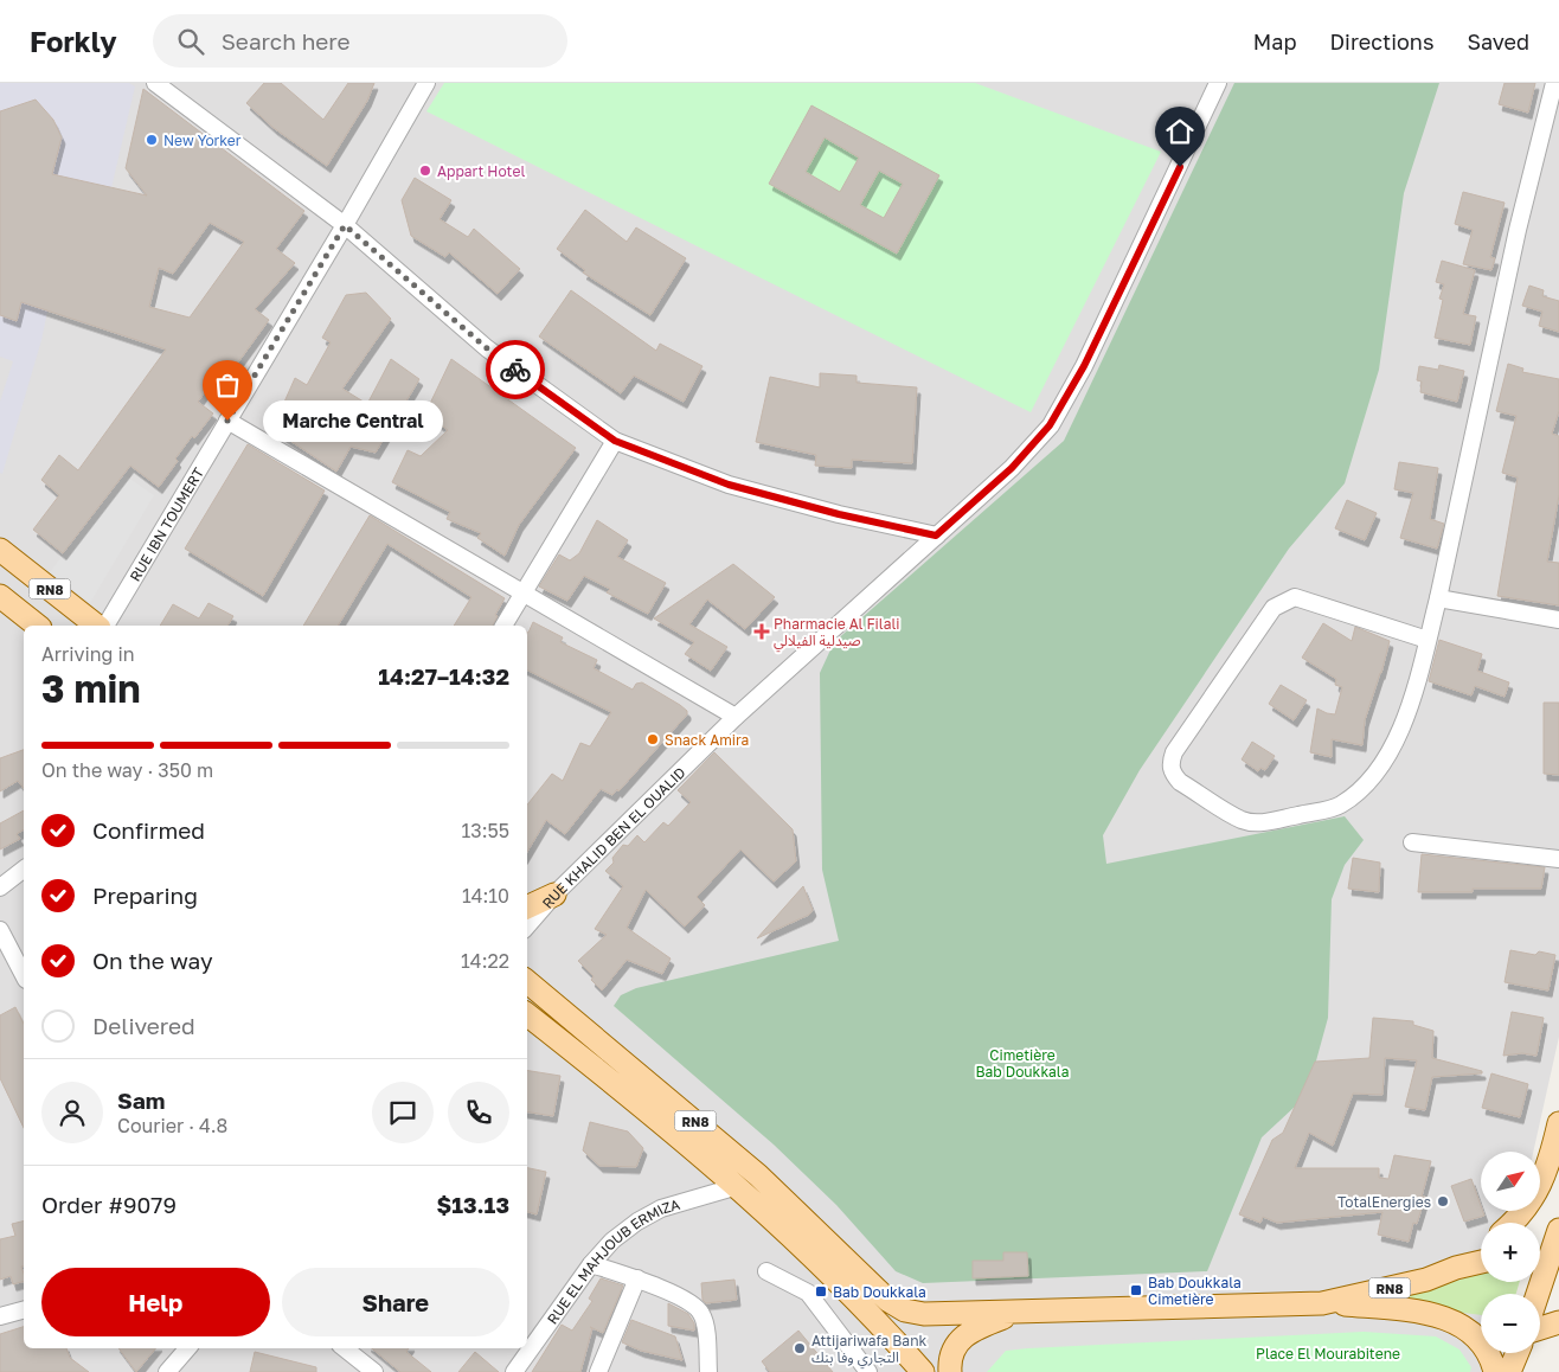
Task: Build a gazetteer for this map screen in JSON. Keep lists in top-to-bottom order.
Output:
{
  "streets": {
    "main road": ["RN8"],
    "street": ["RUE IBN TOUMERT", "RUE KHALID BEN EL OUALID", "RUE EL MAHJOUB ERMIZA"]
  },
  "crossings": [
    ["RN8", "RUE EL MAHJOUB ERMIZA"]
  ],
  "parks": ["Cimetière Bab Doukkala", "Place El Mourabitene"],
  "places": {
    "other": [
      "New Yorker",
      "Appart Hotel",
      "Marche Central",
      "Snack Amira",
      "TotalEnergies",
      "Attijariwafa Bank التجاري وفا بنك"
    ],
    "health": ["Pharmacie Al Filali صيدلية الفيلالي"],
    "transit": ["Bab Doukkala Cimetière", "Bab Doukkala"]
  },
  "north": "top right",
  "page": {
    "header": "Forkly",
    "search": "Search here",
    "nav": ["Map", "Directions", "Saved"],
    "bubble": "Marche Central",
    "heading": ["3 min", "Arriving in", "14:27–14:32"],
    "panel": [
      "Sam",
      "Courier · 4.8",
      "Order #9079",
      "$13.13"
    ],
    "bar": "On the way · 350 m",
    "list": [
      ["Confirmed", "13:55"],
      ["Preparing", "14:10"],
      ["On the way", "14:22"],
      "Delivered"
    ],
    "map_buttons": ["+", "−"],
    "buttons": ["Help", "Share"]
  }
}
